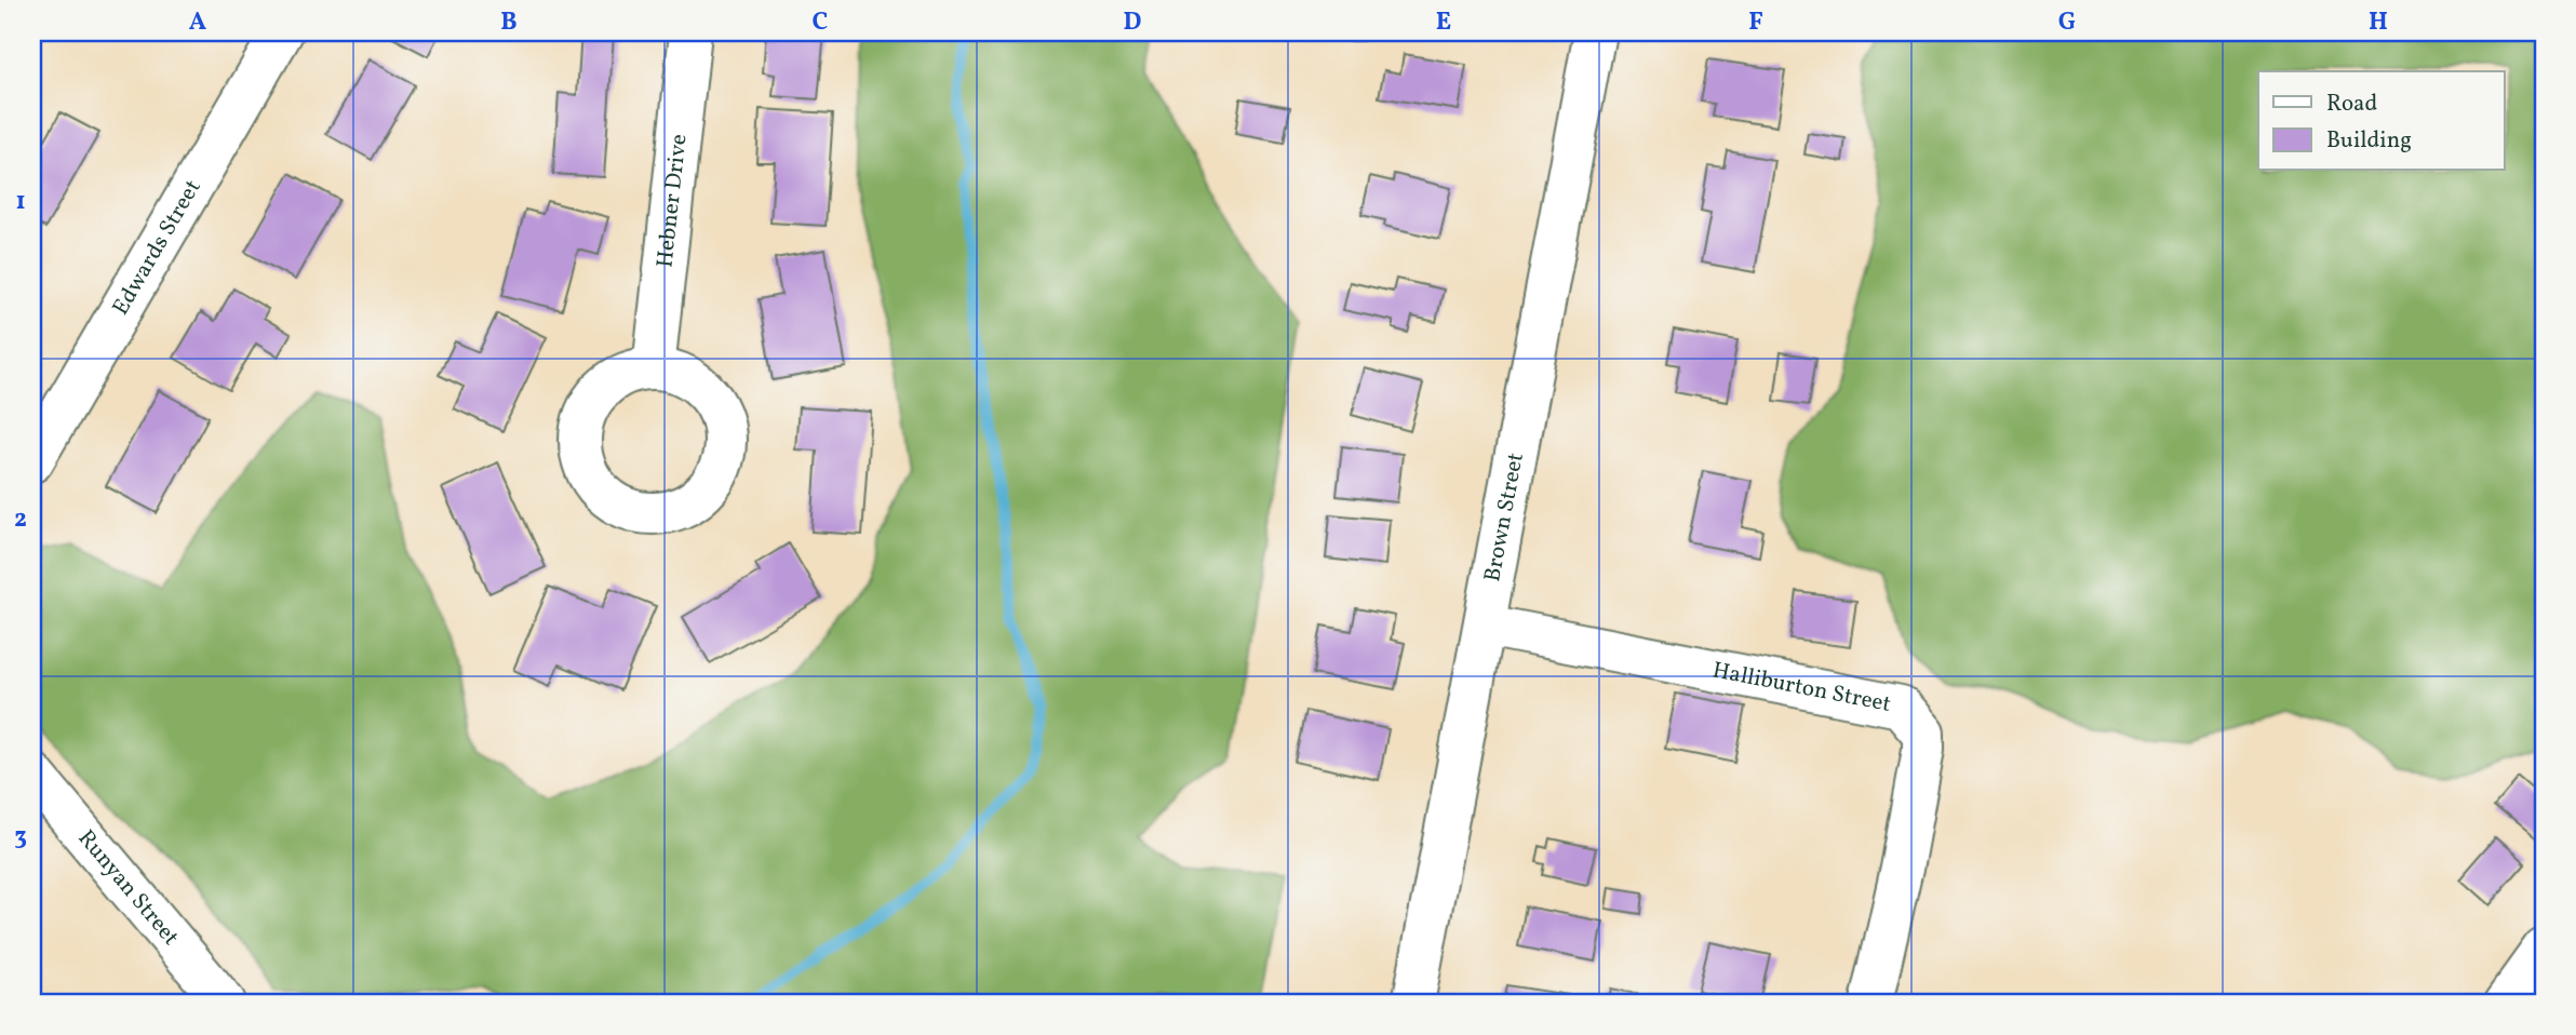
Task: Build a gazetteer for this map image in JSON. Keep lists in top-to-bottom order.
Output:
{
  "streets": {
    "street": [
      "Hebner Drive",
      "Edwards Street",
      "Brown Street",
      "Halliburton Street",
      "Runyan Street"
    ]
  },
  "crossings": [
    ["Brown Street", "Halliburton Street"]
  ],
  "legend": ["Road", "Building"],
  "grid": {
    "columns": [
      "A",
      "B",
      "C",
      "D",
      "E",
      "F",
      "G",
      "H"
    ],
    "rows": ["1", "2", "3"]
  }
}
